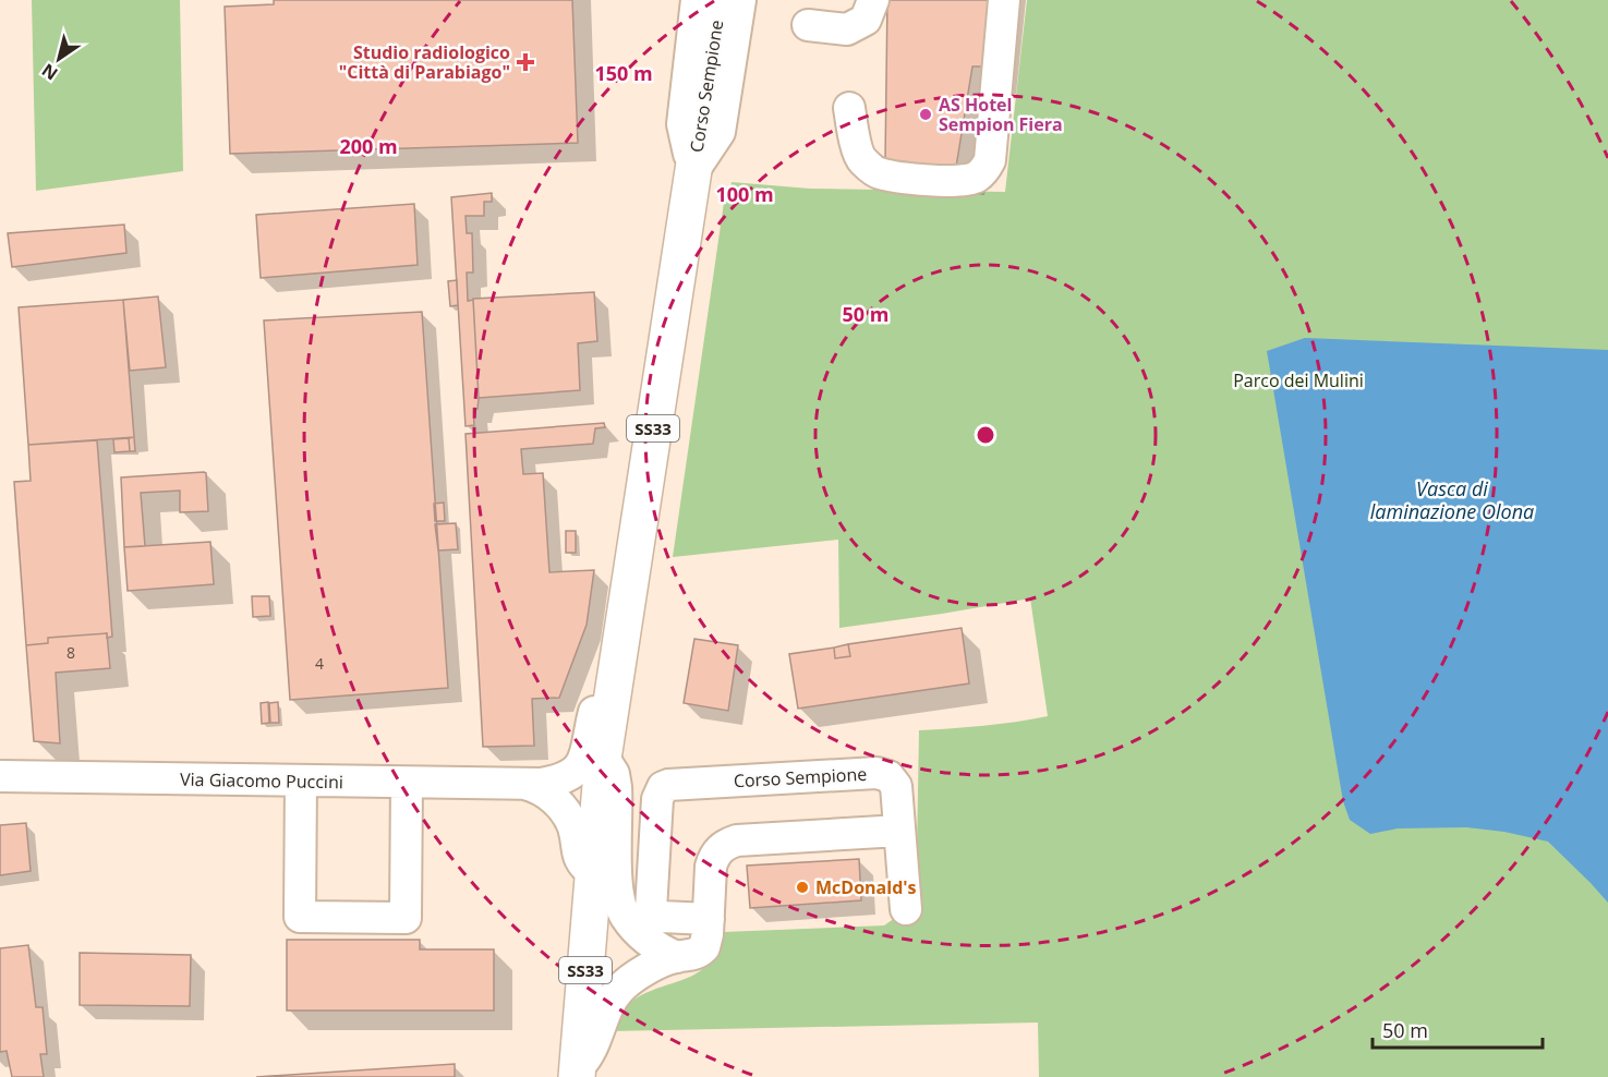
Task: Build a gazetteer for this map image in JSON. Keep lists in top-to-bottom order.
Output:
{
  "streets": {
    "main road": ["Corso Sempione", "SS33"],
    "street": ["Via Giacomo Puccini"]
  },
  "crossings": [
    ["Corso Sempione", "Via Giacomo Puccini"]
  ],
  "water": ["Vasca di laminazione Olona"],
  "parks": ["Parco dei Mulini"],
  "places": {
    "health": ["Studio radiologico \"Città di Parabiago\""],
    "other": ["AS Hotel Sempion Fiera", "McDonald's"]
  },
  "house_numbers": ["8", "4"],
  "scale_bar": "50 m",
  "north": "bottom left",
  "rings": [
    "150 m",
    "200 m",
    "100 m",
    "50 m"
  ]
}
